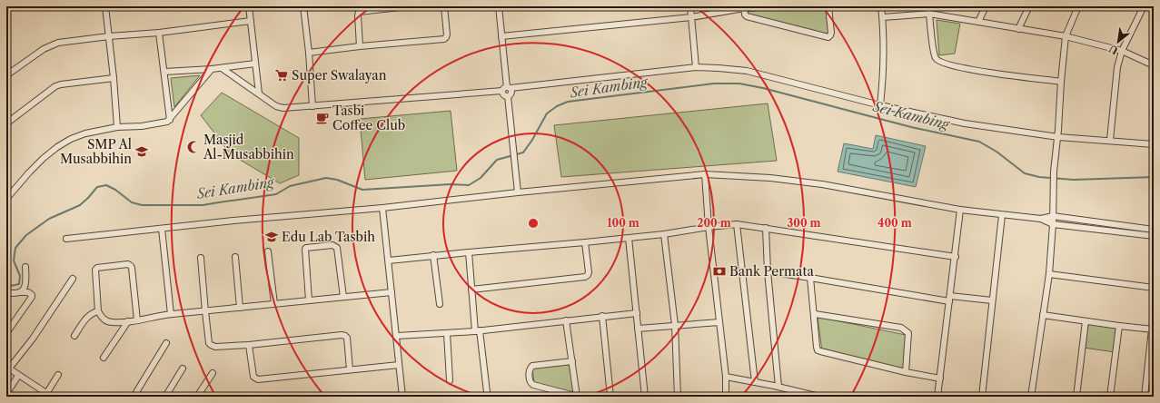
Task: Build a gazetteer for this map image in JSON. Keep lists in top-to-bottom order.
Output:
{
  "water": ["Sei Kambing"],
  "places": {
    "supermarket": ["Super Swalayan"],
    "cafe": ["Tasbi Coffee Club"],
    "mosque": ["Masjid Al-Musabbihin"],
    "school or university": ["SMP Al Musabbihin", "Edu Lab Tasbih"],
    "bank": ["Bank Permata"]
  },
  "north": "bottom left",
  "rings": [
    "100 m",
    "200 m",
    "300 m",
    "400 m"
  ]
}
